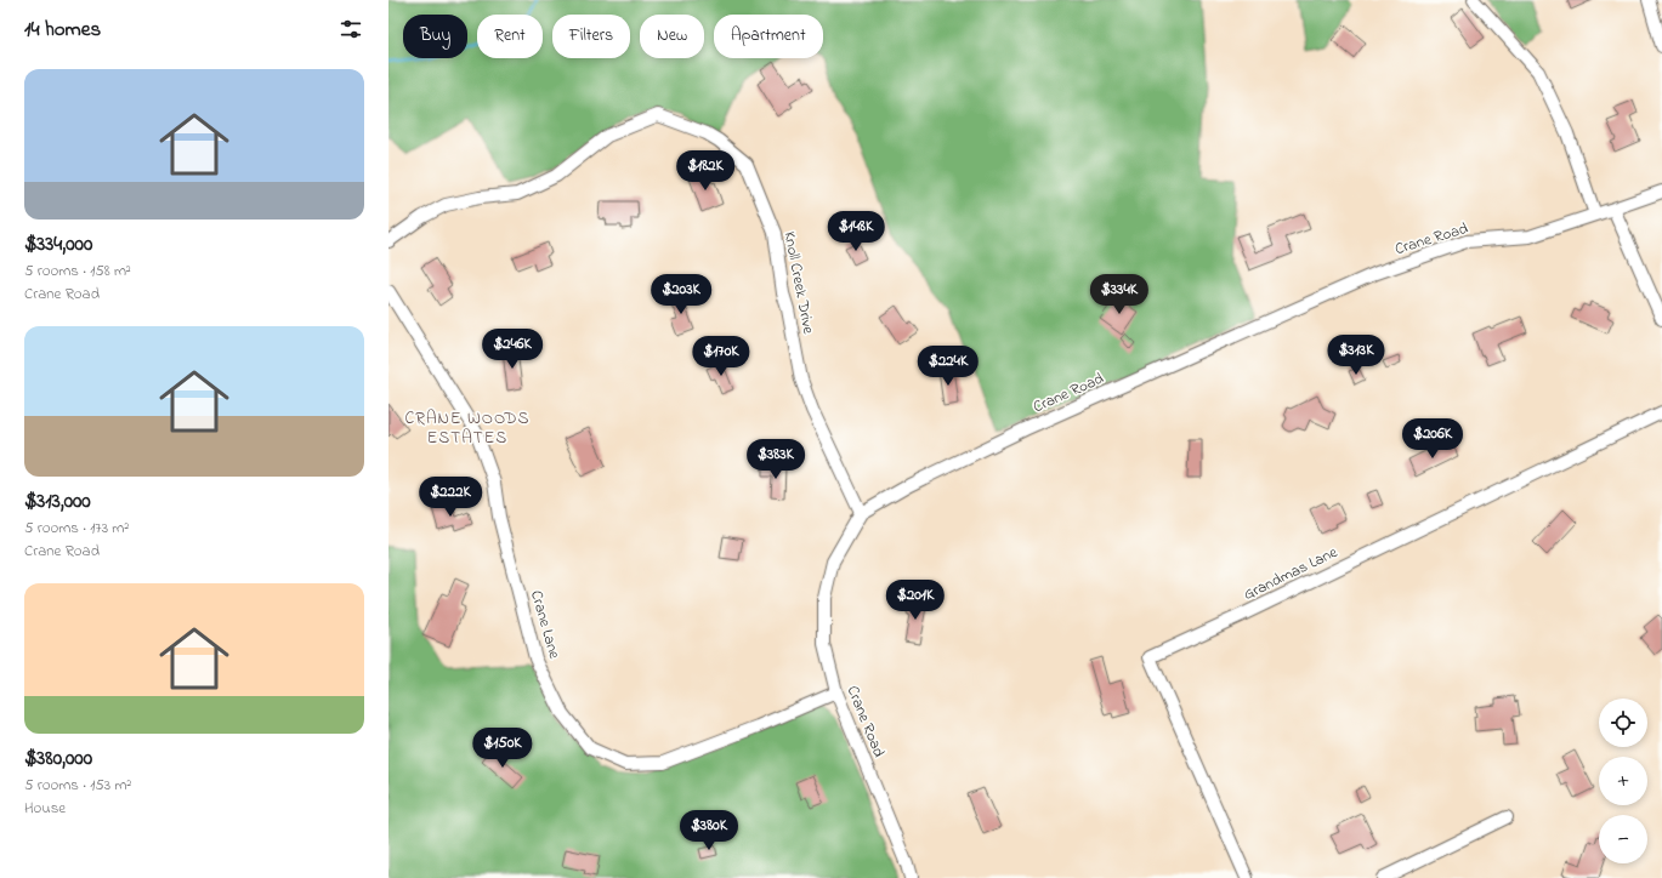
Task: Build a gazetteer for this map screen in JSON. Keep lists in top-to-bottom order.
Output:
{
  "streets": {
    "street": [
      "Crane Road",
      "Knoll Creek Drive",
      "Grandmas Lane",
      "Crane Lane"
    ]
  },
  "crossings": [
    ["Crane Road", "Knoll Creek Drive"],
    ["Crane Road", "Crane Lane"]
  ],
  "districts": ["CRANE WOODS ESTATES"],
  "page": {
    "heading": "14 homes",
    "chip": [
      "Buy",
      "Rent",
      "Filters",
      "New",
      "Apartment"
    ],
    "list": [
      {
        "name": "$334,000",
        "note": "5 rooms · 158 m² · Crane Road"
      },
      {
        "name": "$313,000",
        "note": "5 rooms · 173 m² · Crane Road"
      },
      {
        "name": "$380,000",
        "note": "5 rooms · 153 m² · House"
      }
    ],
    "price": [
      "$182K",
      "$148K",
      "$203K",
      "$334K",
      "$246K",
      "$313K",
      "$170K",
      "$224K",
      "$206K",
      "$383K",
      "$222K",
      "$201K",
      "$150K",
      "$380K"
    ],
    "map_buttons": ["+", "−"]
  }
}
